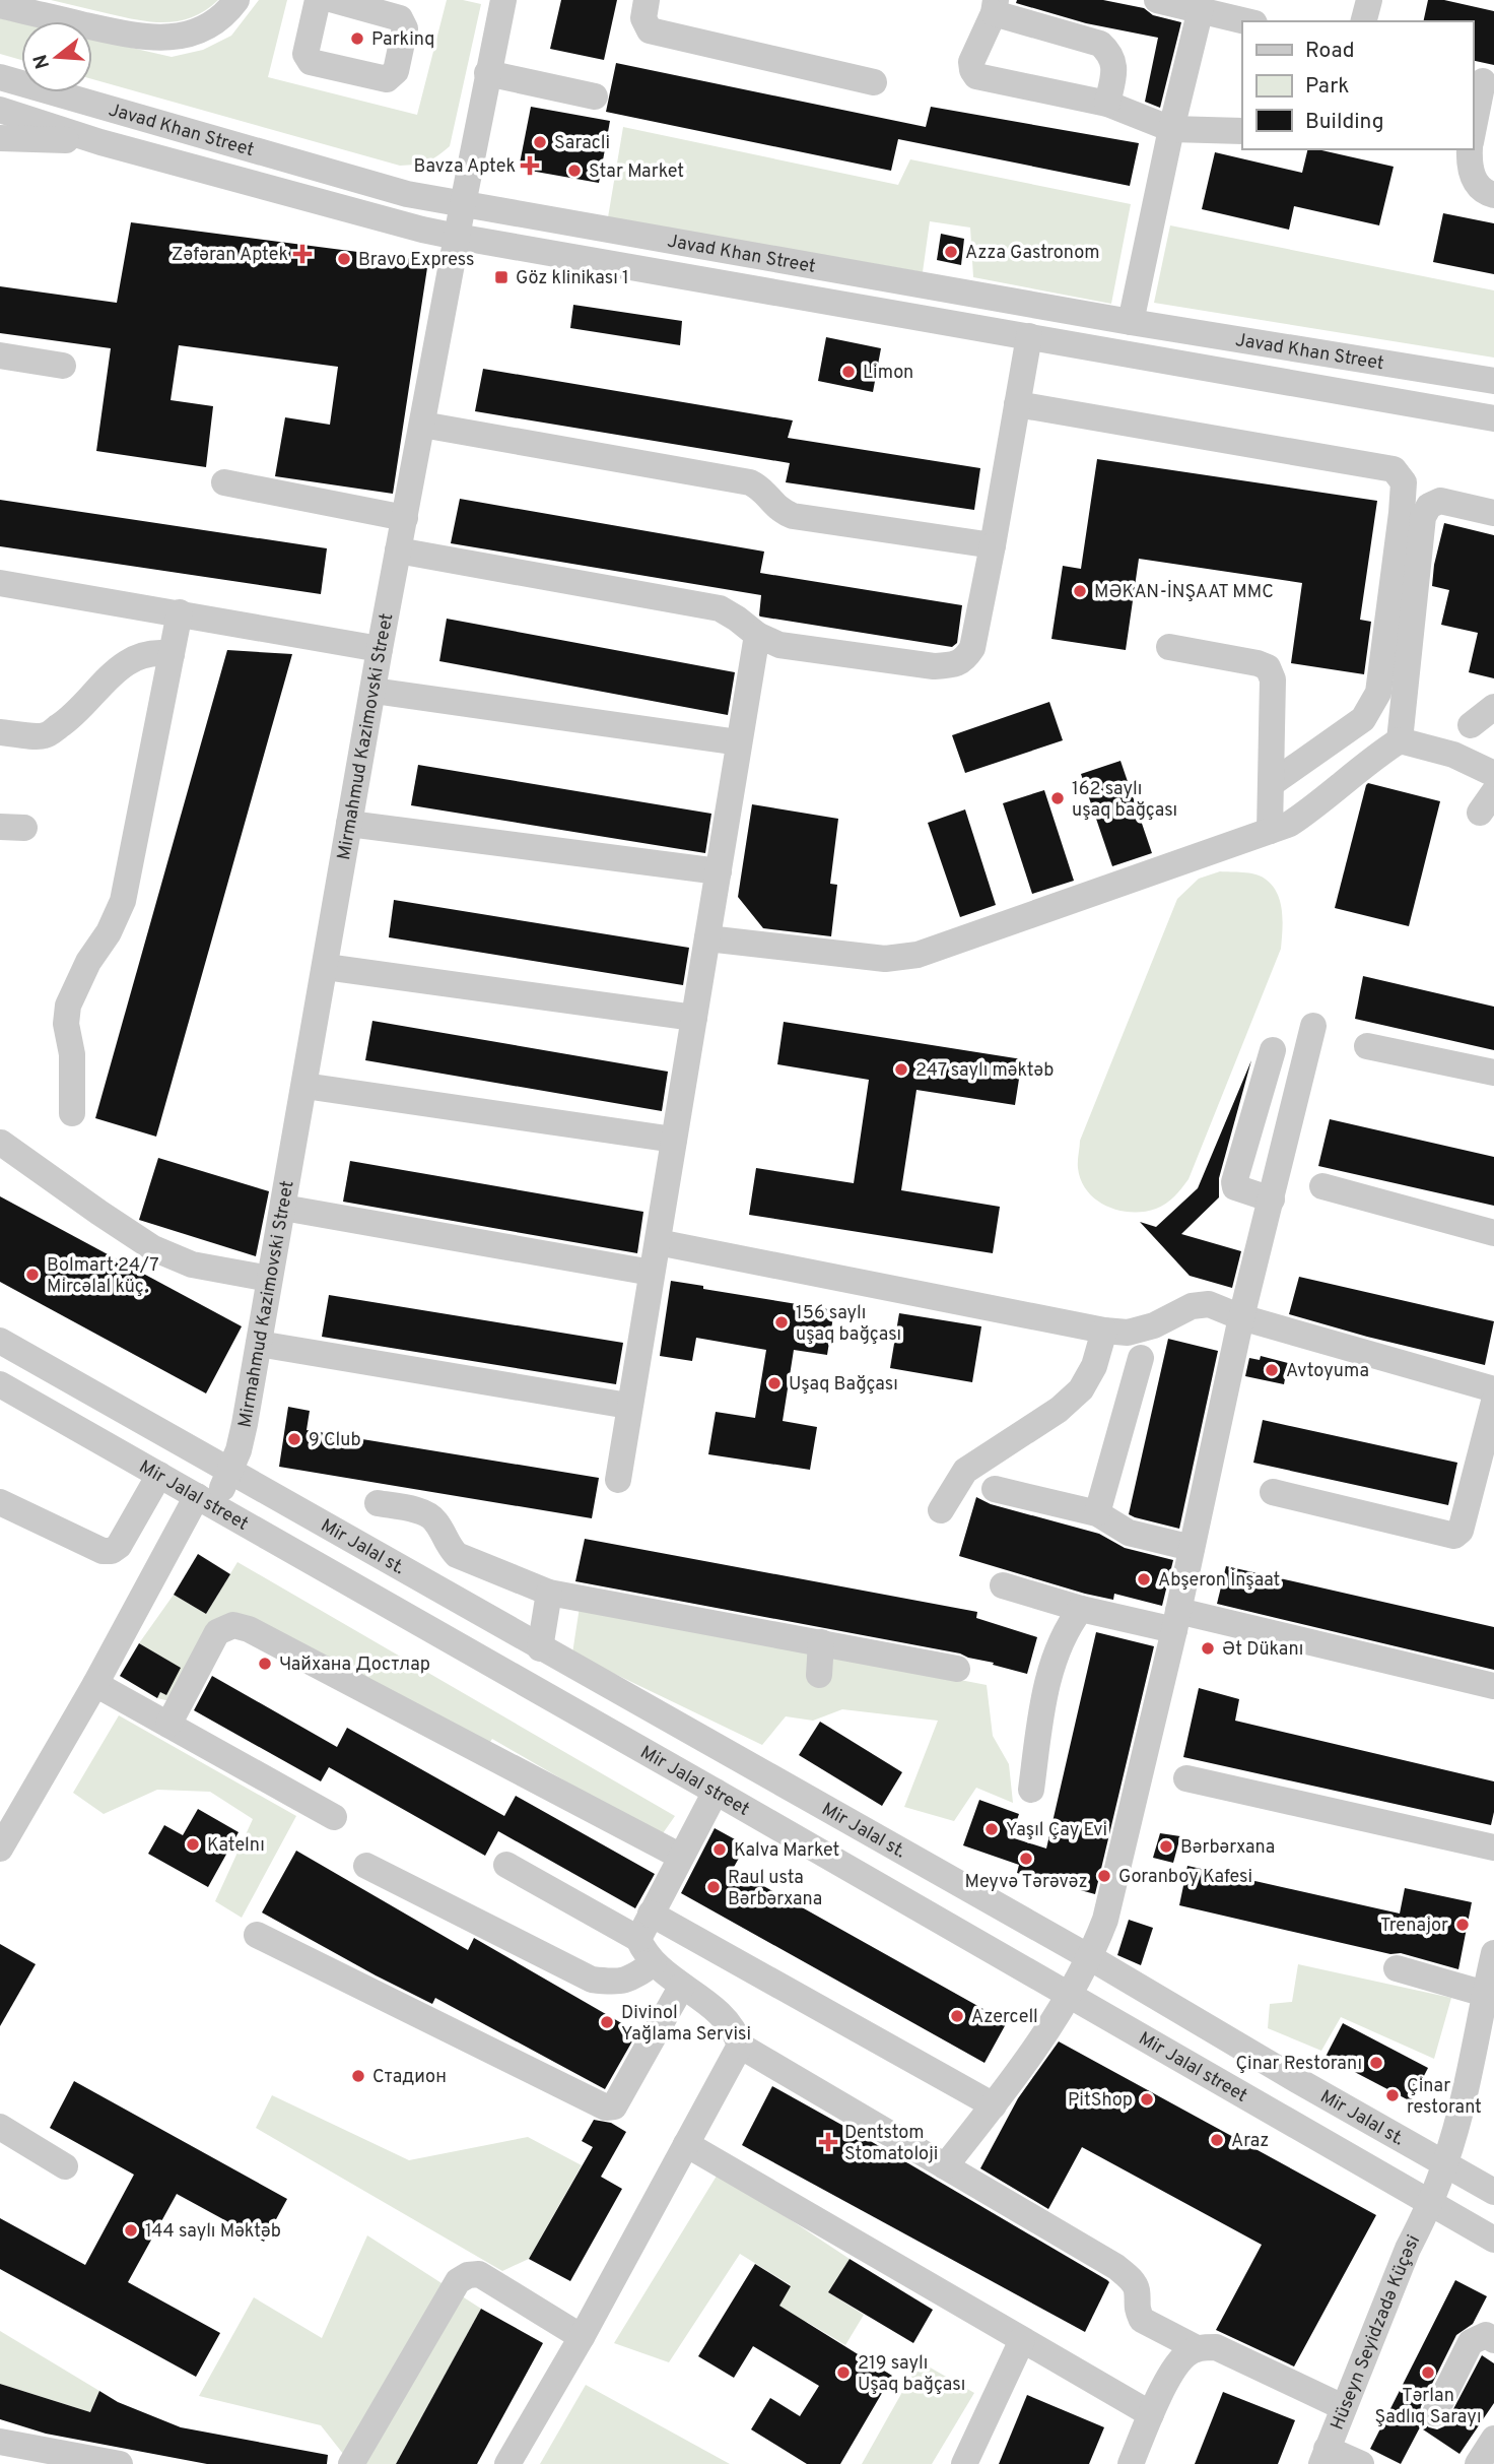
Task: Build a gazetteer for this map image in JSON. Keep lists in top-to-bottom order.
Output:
{
  "streets": {
    "street": [
      "Javad Khan Street",
      "Mirmahmud Kazimovski Street",
      "Mir Jalal street",
      "Mir Jalal st.",
      "Hüseyn Seyidzadə Küçəsi"
    ]
  },
  "crossings": [
    ["Javad Khan Street", "Mirmahmud Kazimovski Street"],
    ["Mirmahmud Kazimovski Street", "Mir Jalal street"],
    ["Mirmahmud Kazimovski Street", "Mir Jalal st."],
    ["Mir Jalal street", "Mir Jalal st."],
    ["Mir Jalal street", "Hüseyn Seyidzadə Küçəsi"],
    ["Mir Jalal st.", "Hüseyn Seyidzadə Küçəsi"]
  ],
  "places": {
    "other": [
      "Parkinq",
      "Saracli",
      "Star Market",
      "Azza Gastronom",
      "Bravo Express",
      "Limon",
      "MƏKAN-İNŞAAT MMC",
      "162 saylı uşaq bağçası",
      "247 saylı məktəb",
      "Bolmart 24/7 Mircәlal küç.",
      "156 saylı uşaq bağçası",
      "Avtoyuma",
      "Uşaq Bağçası",
      "9 Club",
      "Abşeron İnşaat",
      "Ət Dükanı",
      "Чайхана Достлар",
      "Yaşıl Çay Evi",
      "Katelnı",
      "Bərbərxana",
      "Kalva Market",
      "Meyvə Tərəvəz",
      "Goranboy Kafesi",
      "Raul usta Bərbərxana",
      "Trenajor",
      "Azercell",
      "Divinol Yağlama Servisi",
      "Çinar Restoranı",
      "Стадион",
      "Çinar restorant",
      "PitShop",
      "Araz",
      "144 saylı Məktəb",
      "219 saylı Uşaq bağçası",
      "Tərlan Şadlıq Sarayı"
    ],
    "health": ["Bavza Aptek", "Zəfəran Aptek", "Dentstom Stomatoloji"],
    "transit": ["Göz klinikası 1"]
  },
  "legend": ["Road", "Park", "Building"],
  "north": "left"
}
